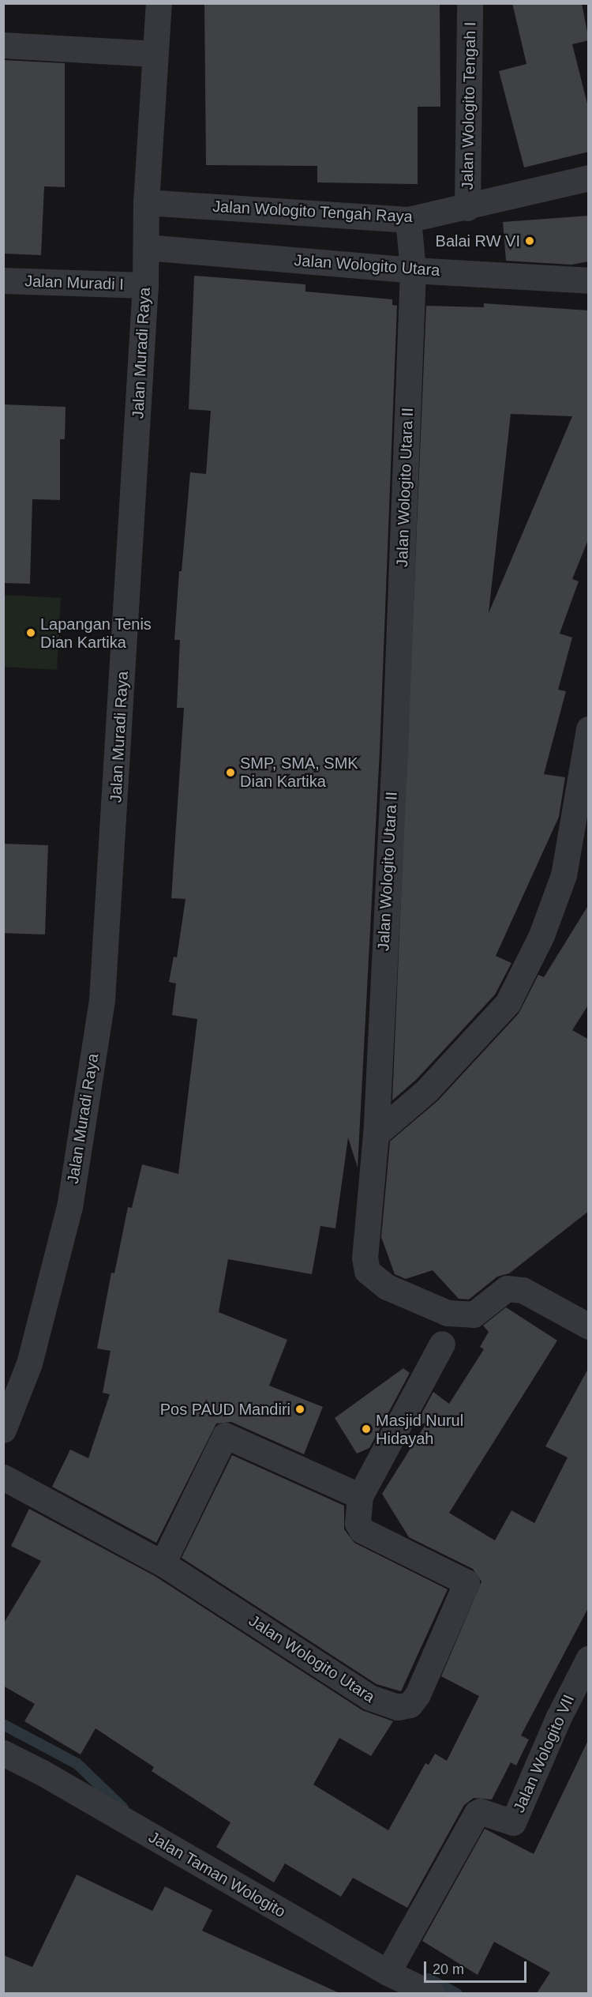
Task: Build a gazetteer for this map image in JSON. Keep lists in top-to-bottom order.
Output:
{
  "streets": {
    "street": [
      "Jalan Wologito Tengah I",
      "Jalan Wologito Tengah Raya",
      "Jalan Wologito Utara",
      "Jalan Muradi I",
      "Jalan Muradi Raya",
      "Jalan Wologito Utara II",
      "Jalan Wologito VII",
      "Jalan Taman Wologito"
    ]
  },
  "crossings": [
    ["Jalan Wologito Tengah I", "Jalan Wologito Tengah Raya"],
    ["Jalan Wologito Tengah Raya", "Jalan Muradi Raya"],
    ["Jalan Wologito Tengah Raya", "Jalan Wologito Utara II"],
    ["Jalan Wologito Utara", "Jalan Muradi Raya"],
    ["Jalan Wologito Utara", "Jalan Wologito Utara II"],
    ["Jalan Muradi I", "Jalan Muradi Raya"],
    ["Jalan Wologito VII", "Jalan Taman Wologito"]
  ],
  "places": [
    "Balai RW VI",
    "Lapangan Tenis Dian Kartika",
    "SMP, SMA, SMK Dian Kartika",
    "Pos PAUD Mandiri",
    "Masjid Nurul Hidayah"
  ],
  "scale_bar": "20 m"
}
